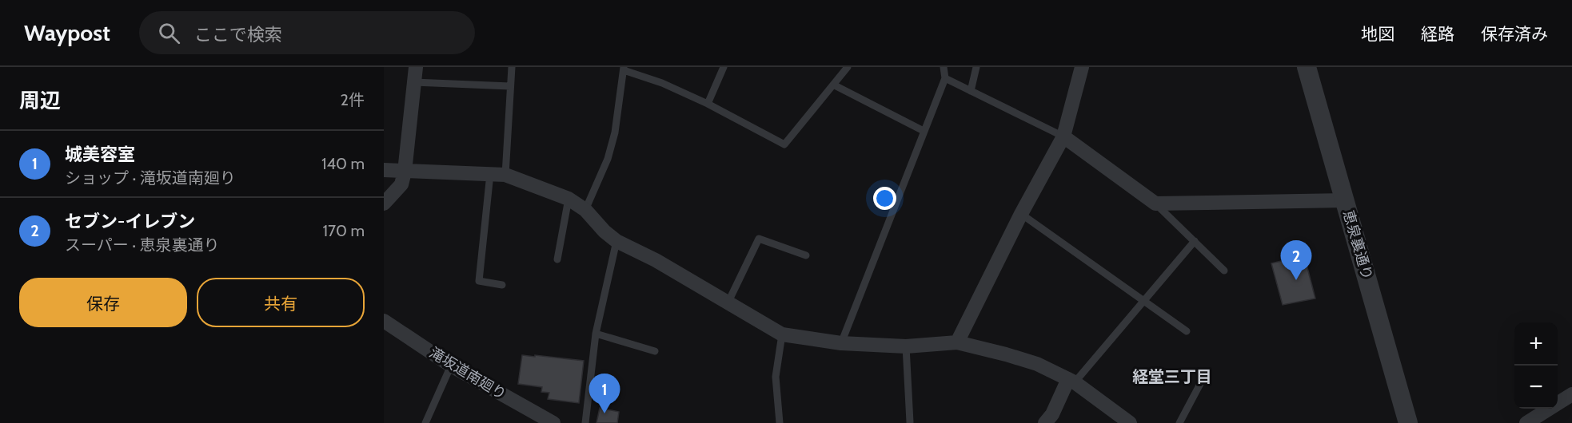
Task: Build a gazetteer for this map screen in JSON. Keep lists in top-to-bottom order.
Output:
{
  "streets": {
    "street": ["恵泉裏通り", "滝坂道南廻り"]
  },
  "districts": ["経堂三丁目"],
  "page": {
    "header": "Waypost",
    "search": "ここで検索",
    "nav": ["地図", "経路", "保存済み"],
    "heading": ["周辺", "2件"],
    "list": [
      {
        "mark": "1",
        "name": "城美容室",
        "note": "ショップ · 滝坂道南廻り",
        "value": "140 m"
      },
      {
        "mark": "2",
        "name": "セブン-イレブン",
        "note": "スーパー · 恵泉裏通り",
        "value": "170 m"
      }
    ],
    "pins": ["2", "1"],
    "buttons": ["保存", "共有"],
    "map_buttons": ["+", "−"]
  }
}
